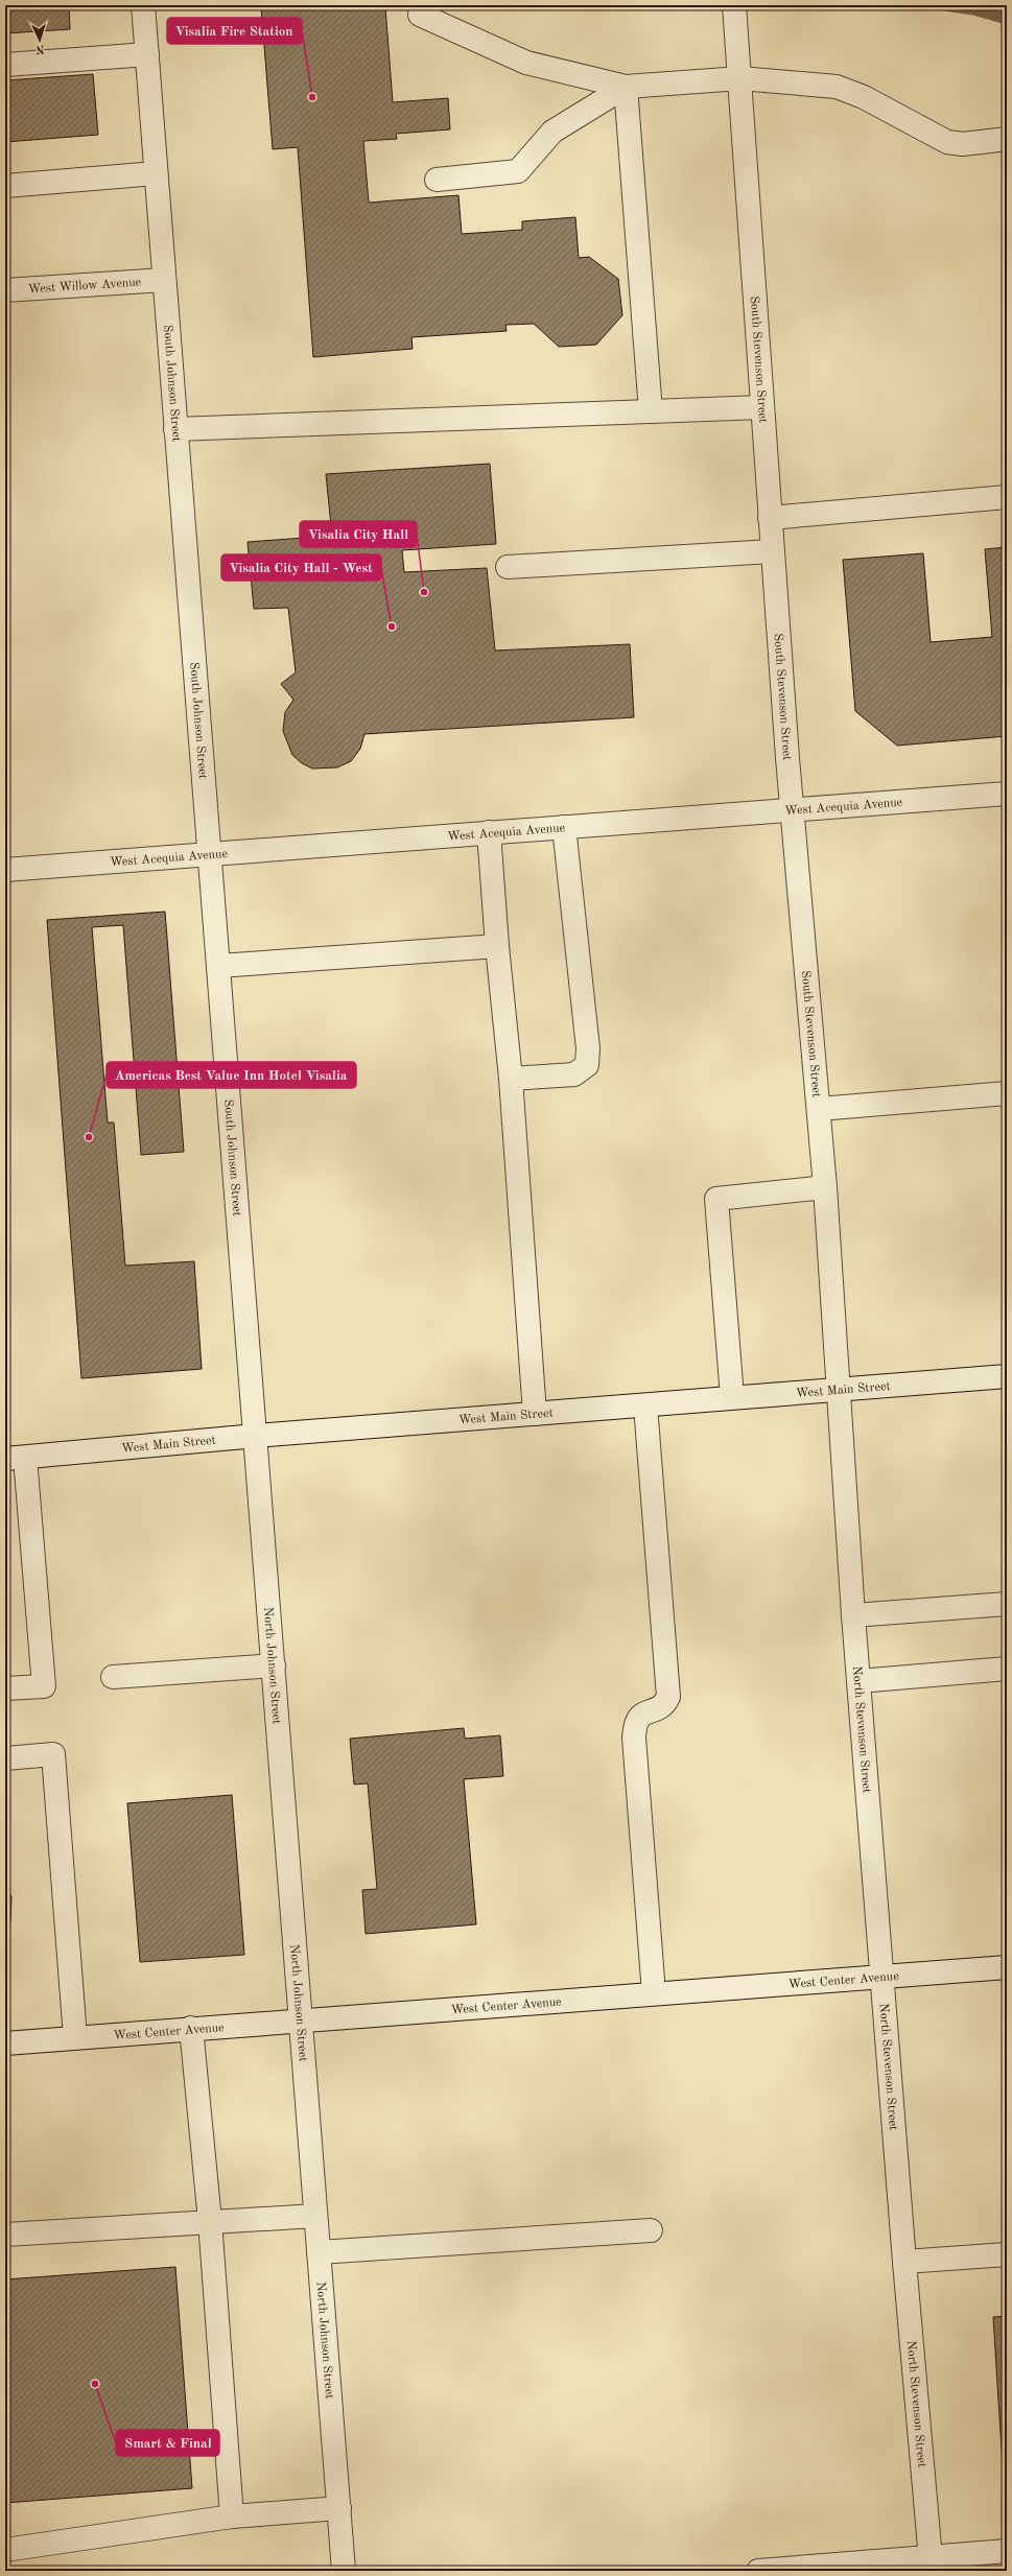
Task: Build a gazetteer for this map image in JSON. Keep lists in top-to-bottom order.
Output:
{
  "streets": {
    "street": [
      "West Willow Avenue",
      "South Stevenson Street",
      "South Johnson Street",
      "West Acequia Avenue",
      "West Main Street",
      "North Johnson Street",
      "North Stevenson Street",
      "West Center Avenue"
    ]
  },
  "crossings": [
    ["West Willow Avenue", "South Johnson Street"],
    ["South Stevenson Street", "West Acequia Avenue"],
    ["South Stevenson Street", "West Main Street"],
    ["South Stevenson Street", "North Stevenson Street"],
    ["South Johnson Street", "West Acequia Avenue"],
    ["South Johnson Street", "West Main Street"],
    ["South Johnson Street", "North Johnson Street"],
    ["West Main Street", "North Johnson Street"],
    ["West Main Street", "North Stevenson Street"],
    ["North Johnson Street", "West Center Avenue"],
    ["North Stevenson Street", "West Center Avenue"]
  ],
  "places": [
    "Visalia Fire Station",
    "Visalia City Hall",
    "Visalia City Hall - West",
    "Americas Best Value Inn Hotel Visalia",
    "Smart & Final"
  ],
  "north": "bottom"
}
